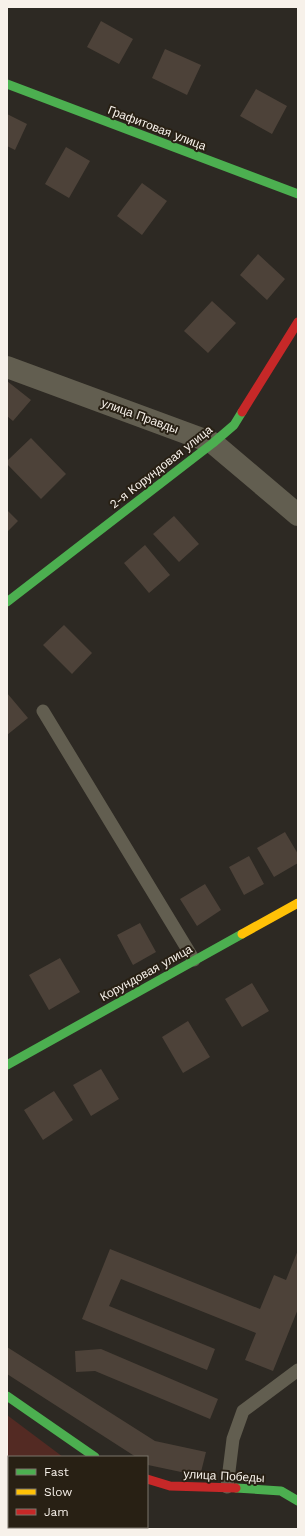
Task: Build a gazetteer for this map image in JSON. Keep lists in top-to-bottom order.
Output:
{
  "streets": {
    "street": [
      "Графитовая улица",
      "улица Правды",
      "2-я Корундовая улица",
      "Корундовая улица",
      "улица Победы"
    ]
  },
  "crossings": [
    ["улица Правды", "2-я Корундовая улица"]
  ],
  "legend": ["Fast", "Slow", "Jam"]
}
